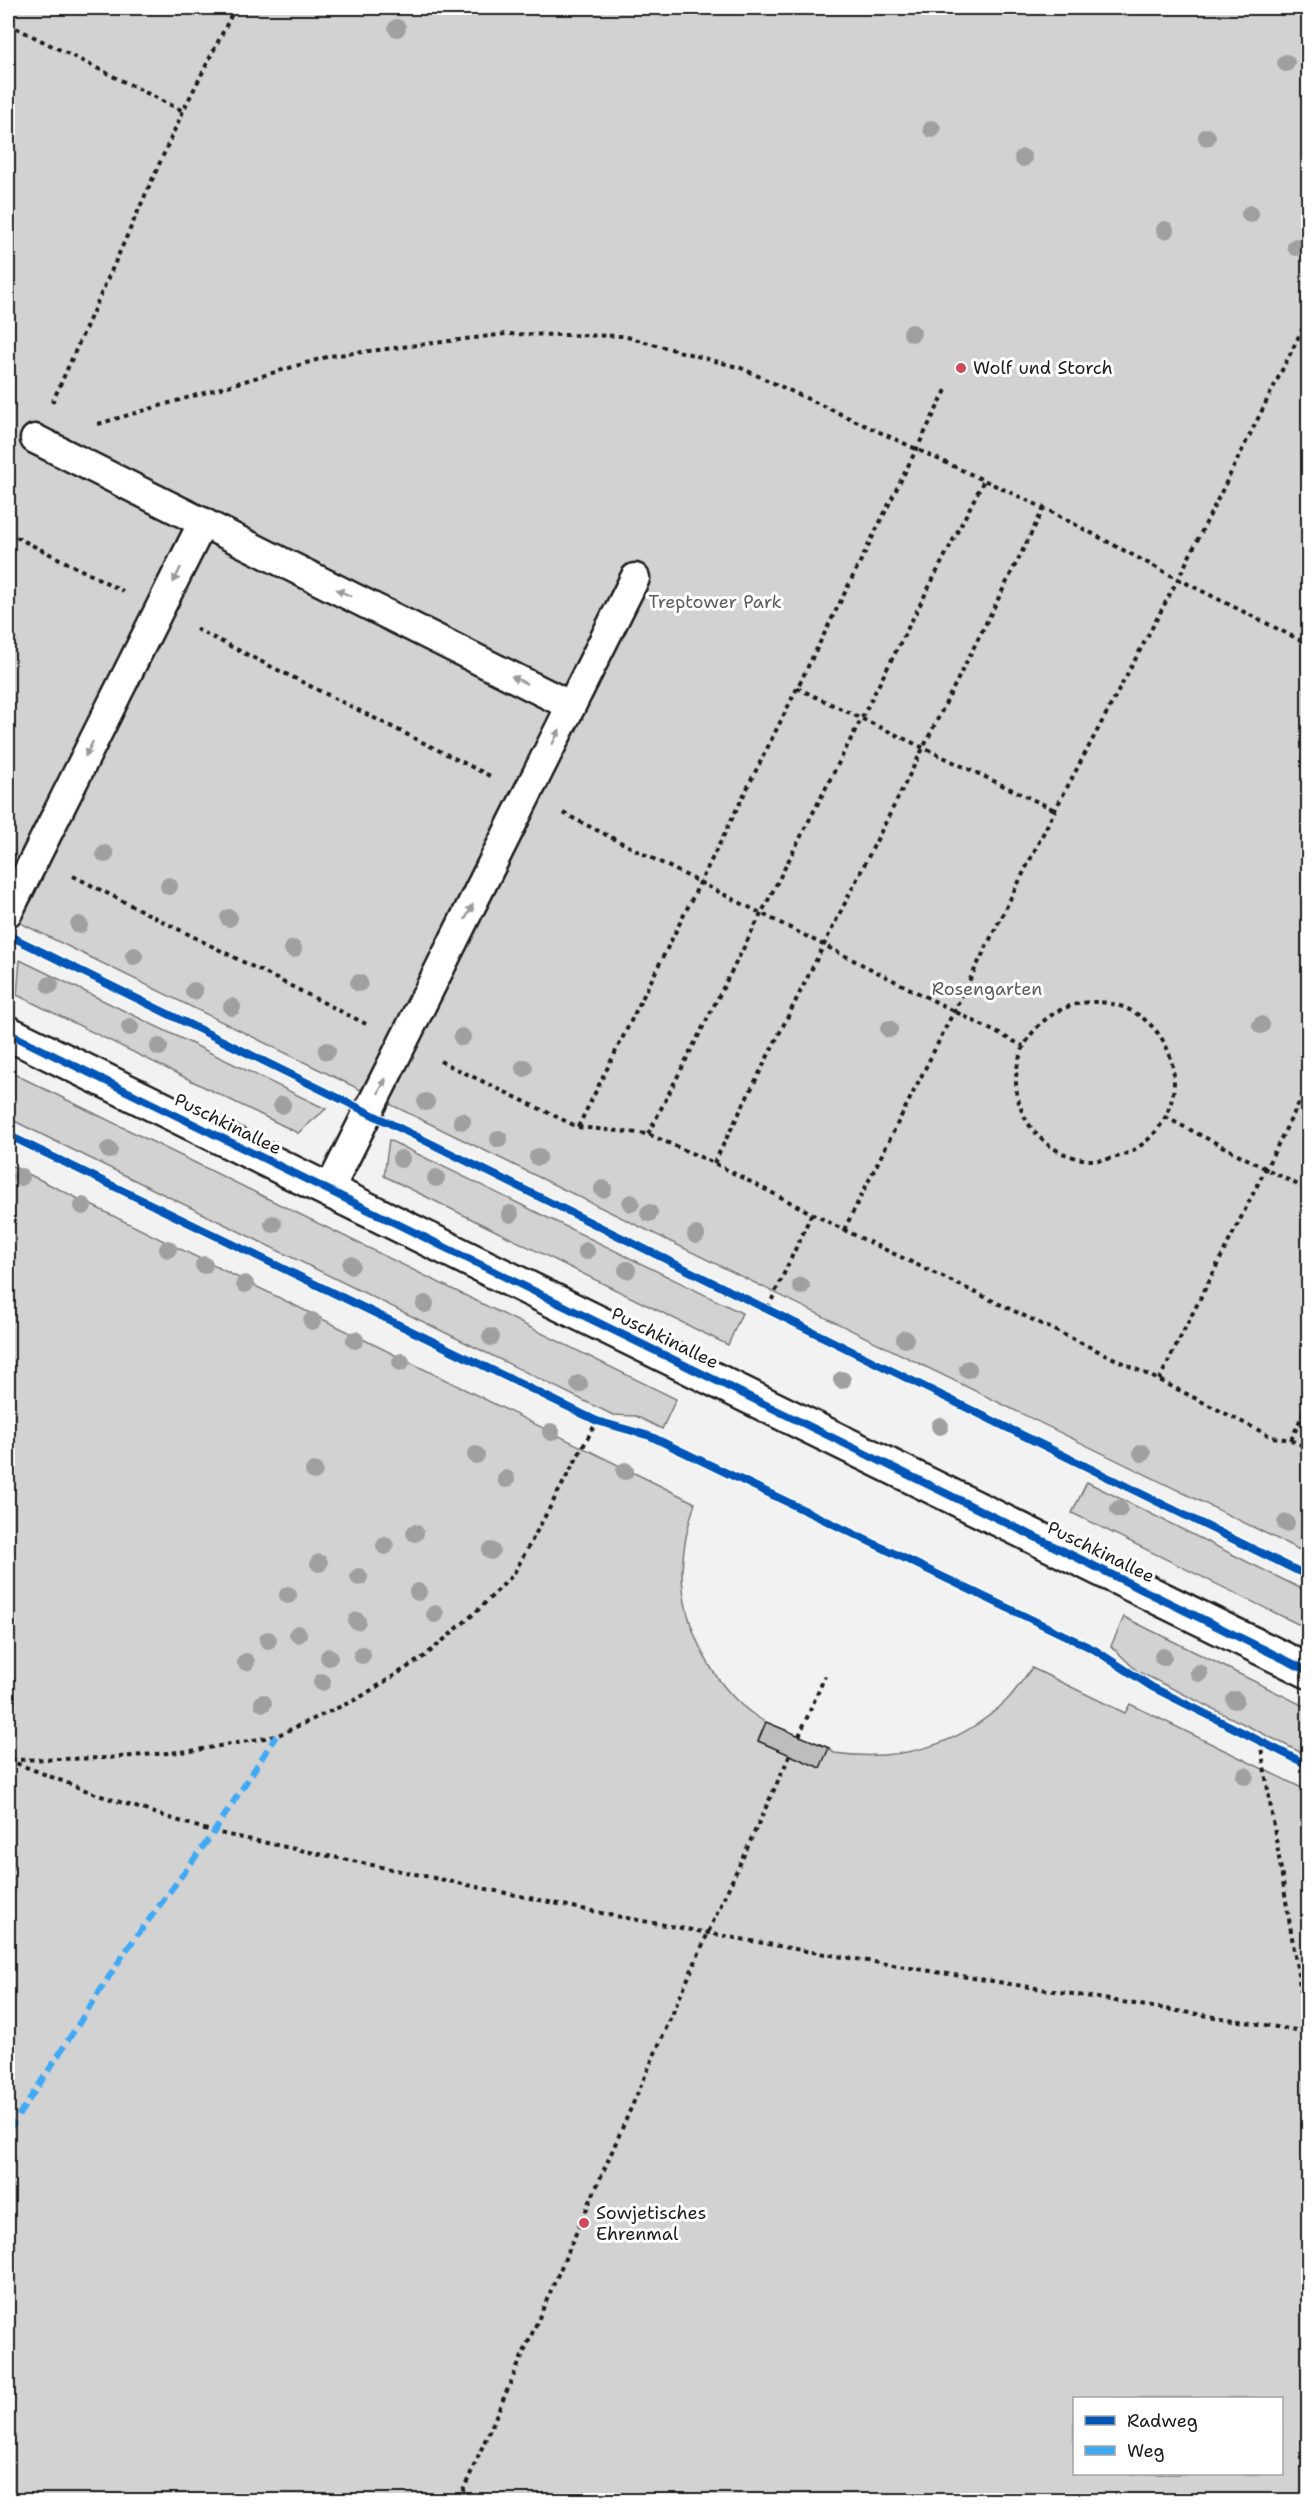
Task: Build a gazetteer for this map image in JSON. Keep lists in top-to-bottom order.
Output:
{
  "streets": {
    "main road": ["Puschkinallee"]
  },
  "parks": ["Treptower Park", "Rosengarten"],
  "places": ["Wolf und Storch", "Sowjetisches Ehrenmal"],
  "legend": ["Radweg", "Weg"]
}
